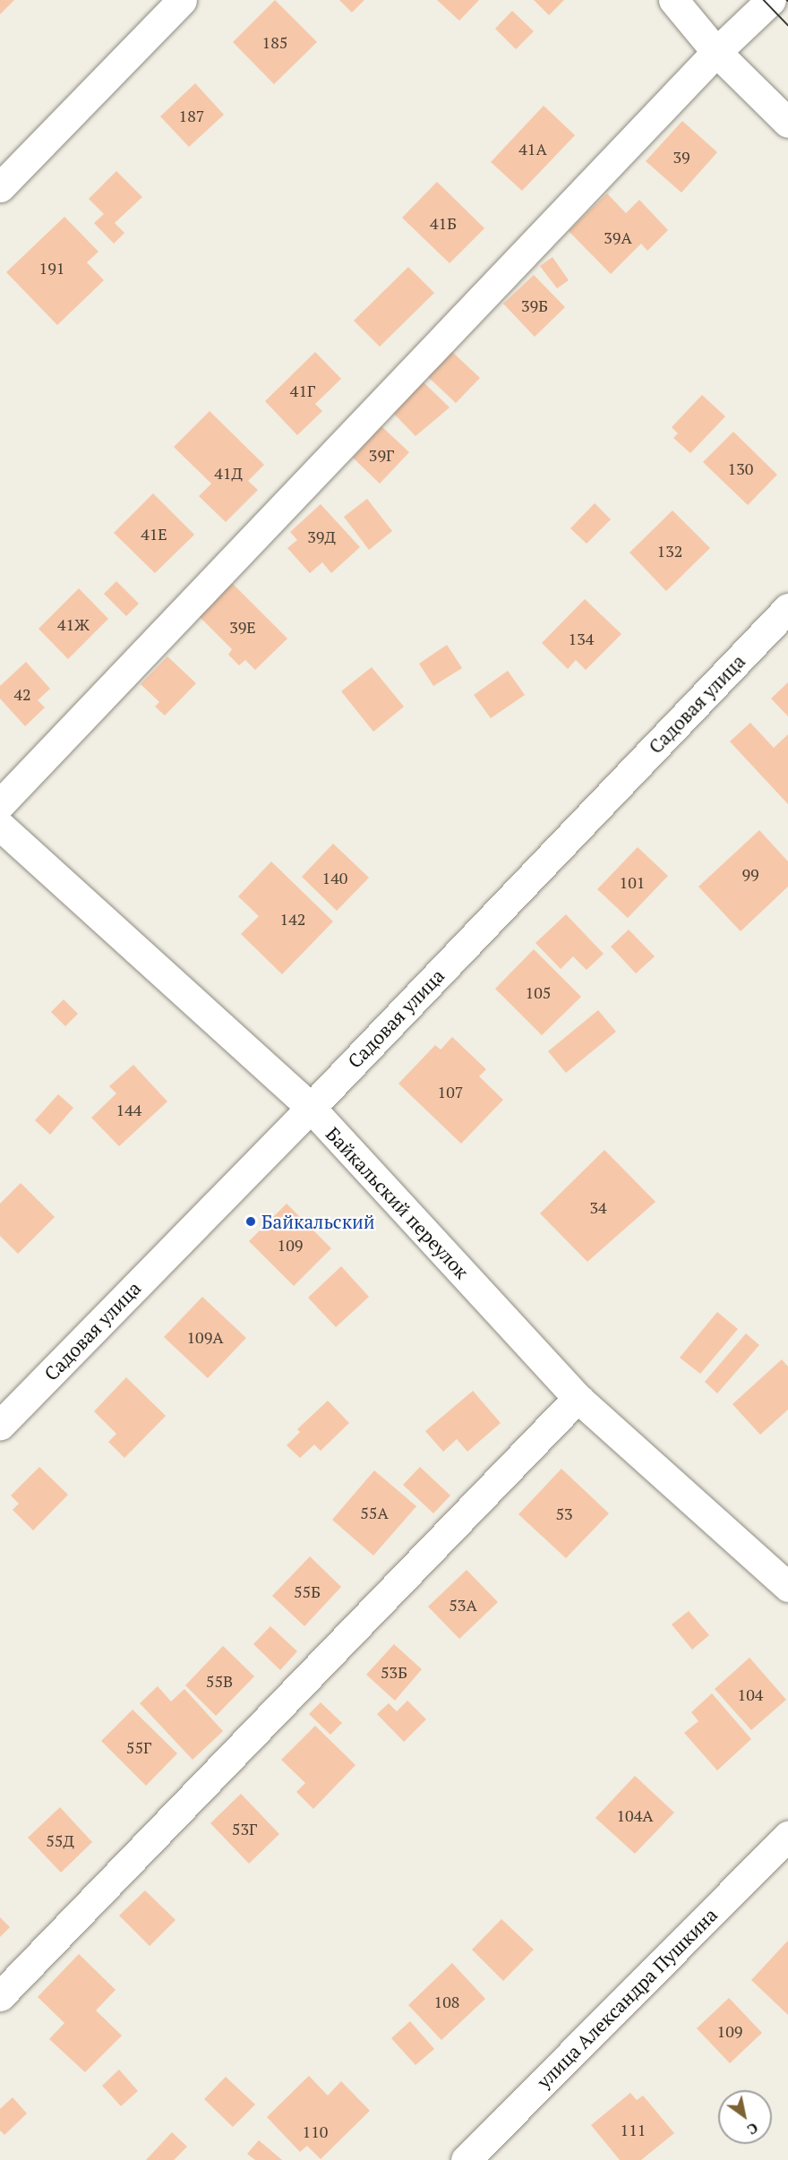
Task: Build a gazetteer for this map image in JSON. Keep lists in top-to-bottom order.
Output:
{
  "streets": {
    "street": ["Садовая улица", "Байкальский переулок", "улица Александра Пушкина"]
  },
  "crossings": [
    ["Садовая улица", "Байкальский переулок"]
  ],
  "places": ["Байкальский"],
  "house_numbers": [
    "185",
    "187",
    "41А",
    "39",
    "41Б",
    "39А",
    "191",
    "39Б",
    "41Г",
    "39Г",
    "130",
    "41Д",
    "41Е",
    "39Д",
    "132",
    "41Ж",
    "39Е",
    "134",
    "42",
    "99",
    "140",
    "101",
    "142",
    "105",
    "107",
    "144",
    "34",
    "109",
    "109А",
    "55А",
    "53",
    "55Б",
    "53А",
    "53Б",
    "55В",
    "104",
    "55Г",
    "104А",
    "53Г",
    "55Д",
    "108",
    "109",
    "111",
    "110"
  ],
  "north": "bottom right"
}
